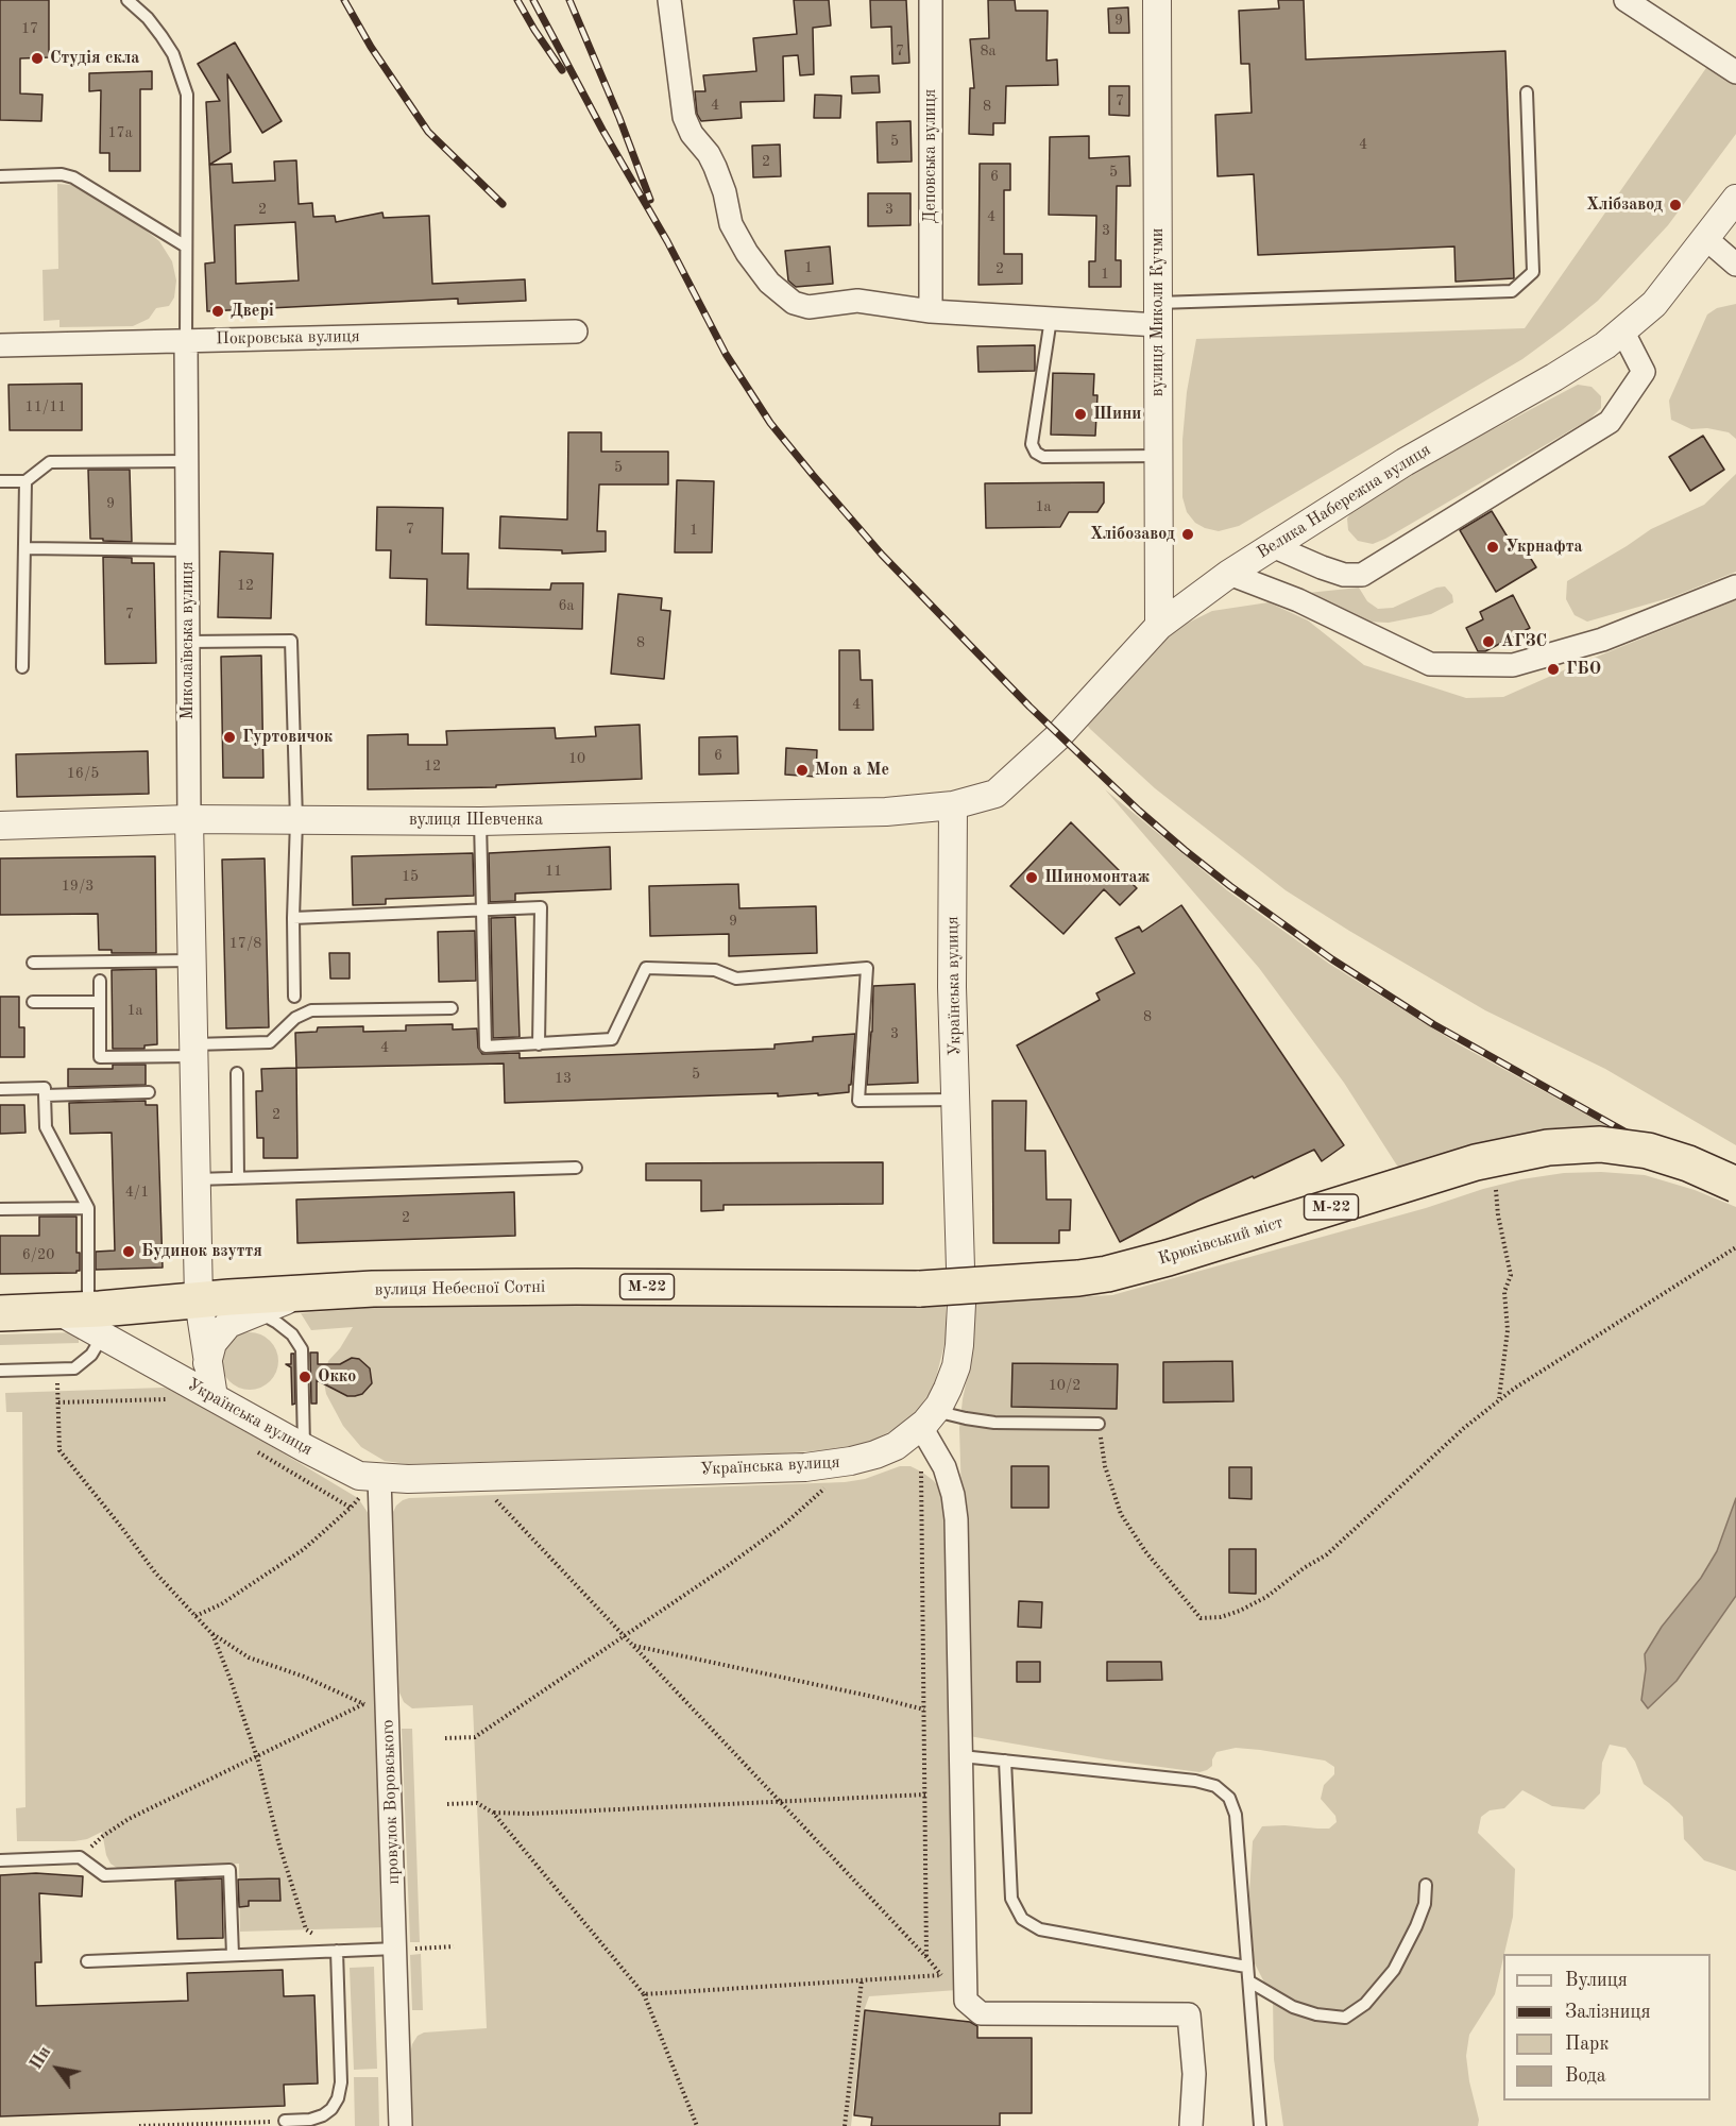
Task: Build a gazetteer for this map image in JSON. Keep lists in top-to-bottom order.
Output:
{
  "streets": {
    "highway": ["М-22", "Крюківський міст", "вулиця Небесної Сотні"],
    "street": [
      "Деповська вулиця",
      "вулиця Миколи Кучми",
      "Покровська вулиця",
      "Велика Набережна вулиця",
      "Миколаївська вулиця",
      "вулиця Шевченка",
      "Українська вулиця",
      "провулок Воровського"
    ]
  },
  "crossings": [
    ["вулиця Миколи Кучми", "Велика Набережна вулиця"],
    ["Покровська вулиця", "Миколаївська вулиця"],
    ["Велика Набережна вулиця", "вулиця Шевченка"],
    ["Велика Набережна вулиця", "Українська вулиця"],
    ["Миколаївська вулиця", "вулиця Шевченка"],
    ["Миколаївська вулиця", "Українська вулиця"],
    ["Миколаївська вулиця", "вулиця Небесної Сотні"],
    ["вулиця Шевченка", "Українська вулиця"],
    ["Українська вулиця", "вулиця Небесної Сотні"],
    ["Українська вулиця", "провулок Воровського"],
    ["Крюківський міст", "вулиця Небесної Сотні"]
  ],
  "places": [
    "Студія скла",
    "Хлібзавод",
    "Двері",
    "Шини",
    "Хлібозавод",
    "Укрнафта",
    "АГЗС",
    "ГБО",
    "Гуртовичок",
    "Mon a Me",
    "Шиномонтаж",
    "Будинок взуття",
    "Окко"
  ],
  "house_numbers": [
    "9",
    "17",
    "7",
    "8а",
    "7",
    "4",
    "8",
    "17а",
    "5",
    "4",
    "2",
    "5",
    "6",
    "2",
    "3",
    "4",
    "3",
    "1",
    "2",
    "1",
    "11/11",
    "5",
    "9",
    "1а",
    "7",
    "1",
    "12",
    "6а",
    "7",
    "8",
    "4",
    "6",
    "10",
    "12",
    "16/5",
    "11",
    "15",
    "19/3",
    "9",
    "17/8",
    "1а",
    "8",
    "3",
    "4",
    "5",
    "13",
    "2",
    "4/1",
    "2",
    "6/20",
    "10/2"
  ],
  "legend": [
    "Вулиця",
    "Залізниця",
    "Парк",
    "Вода"
  ],
  "north": "top left"
}
